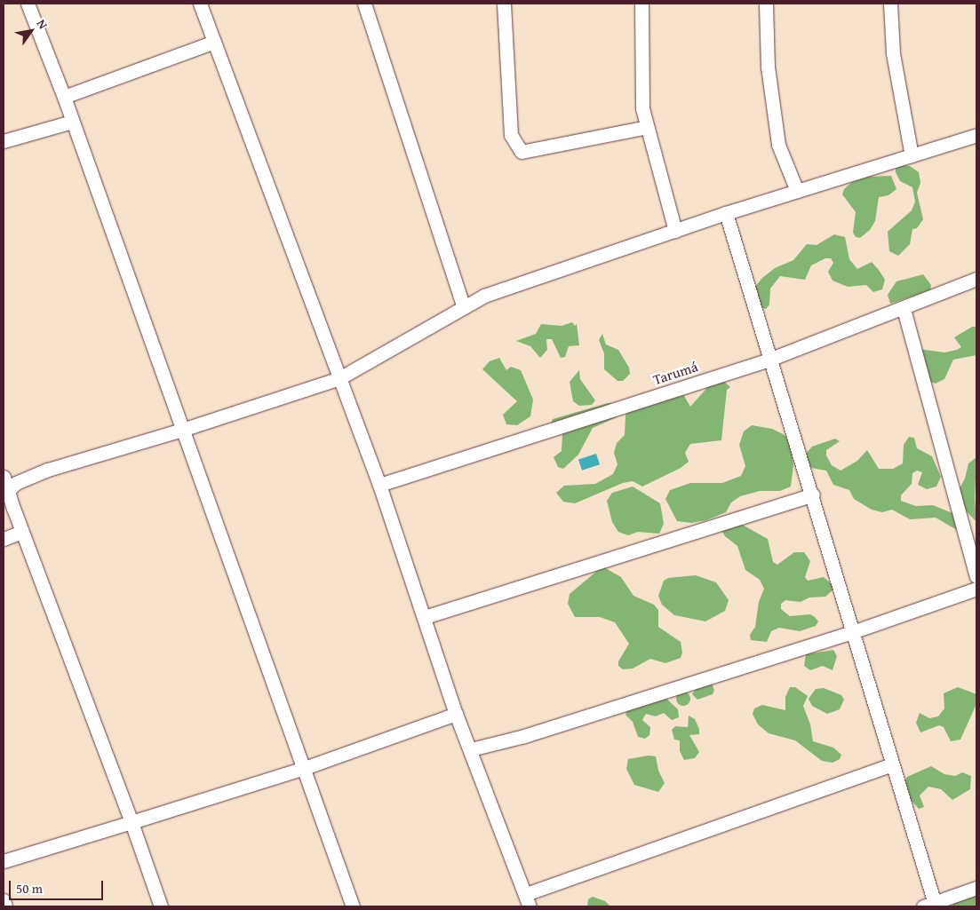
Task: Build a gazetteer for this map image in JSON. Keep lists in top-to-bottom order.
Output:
{
  "streets": {
    "street": ["Tarumá"]
  },
  "scale_bar": "50 m",
  "north": "top right"
}
